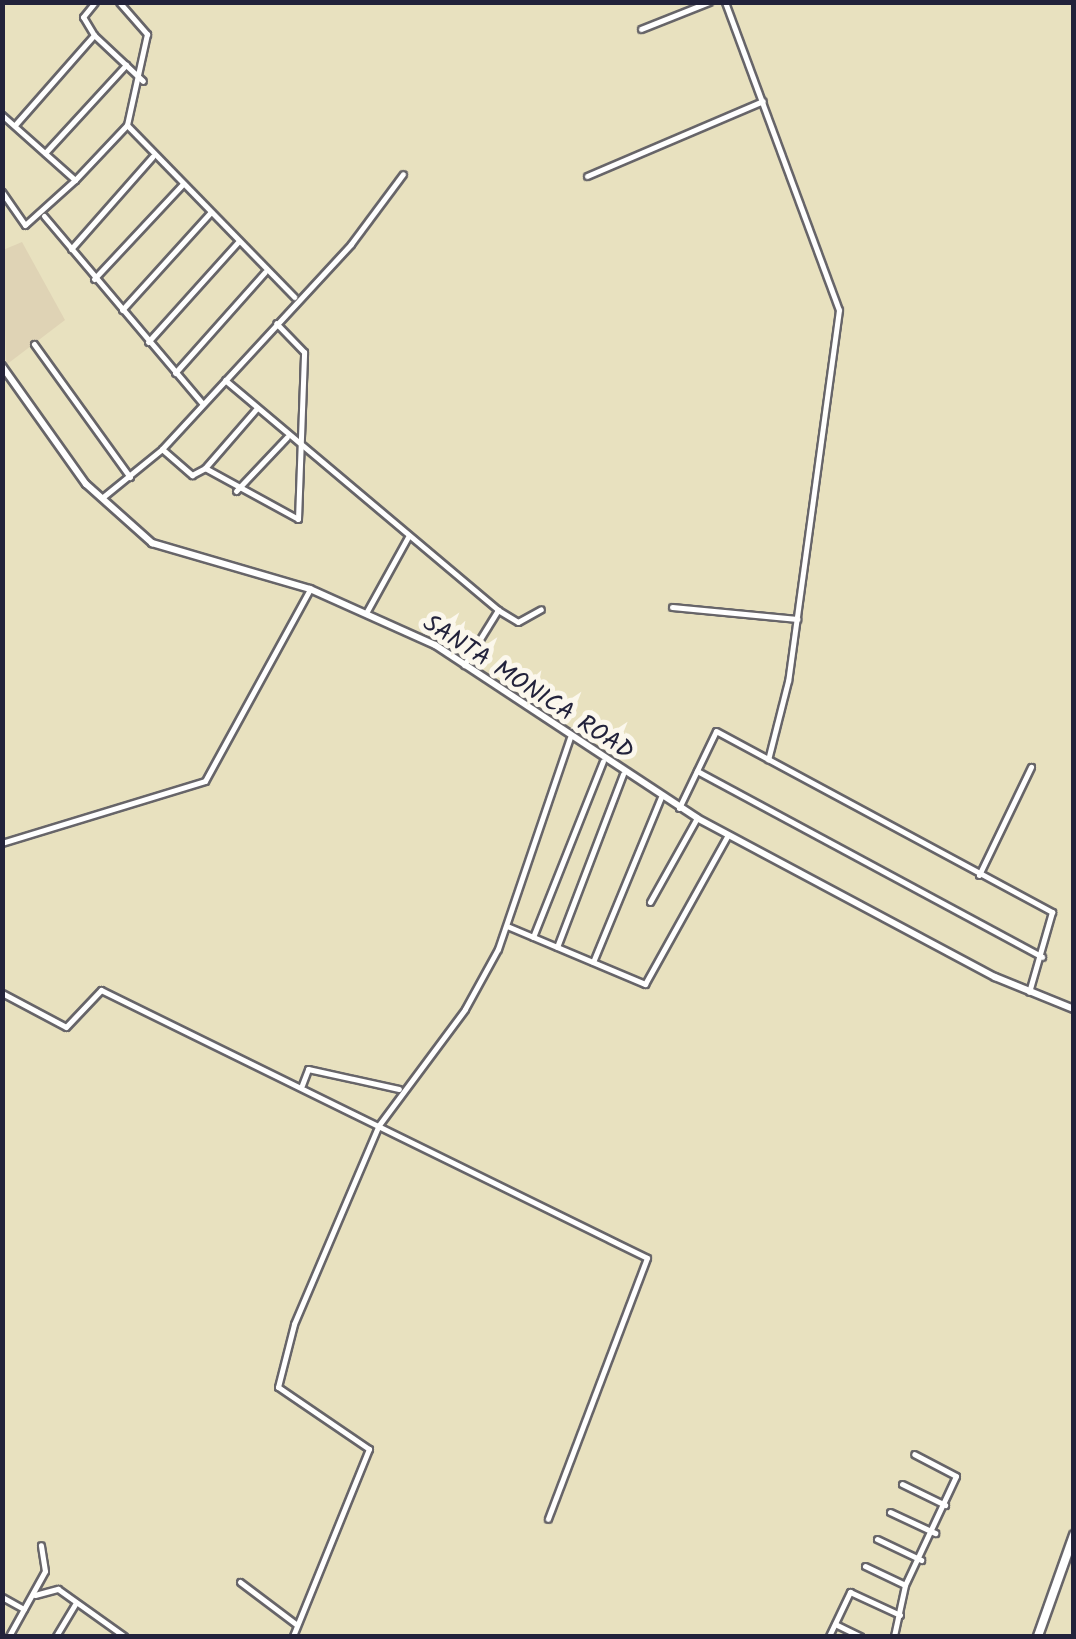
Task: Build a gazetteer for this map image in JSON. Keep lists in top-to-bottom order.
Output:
{
  "streets": {
    "street": ["SANTA MONICA ROAD"]
  }
}
